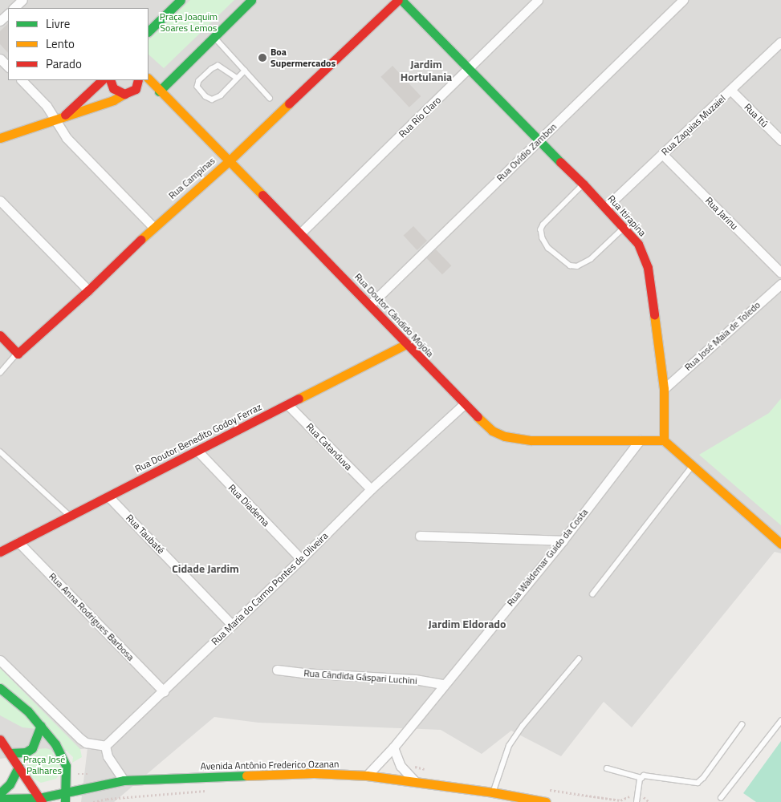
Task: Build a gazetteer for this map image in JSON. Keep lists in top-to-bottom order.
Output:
{
  "streets": {
    "street": [
      "Rua Itú",
      "Rua Río Claro",
      "Rua Zaquias Muzaiel",
      "Rua Ovídio Zambon",
      "Rua Campinas",
      "Rua Jarinu",
      "Rua Itirapina",
      "Rua Doutor Cândido Mojola",
      "Rua José Maia de Toledo",
      "Rua Doutor Benedito Godoy Ferraz",
      "Rua Catanduva",
      "Rua Diadema",
      "Rua Taubaté",
      "Rua Waldemar Guido da Costa",
      "Rua Maria do Carmo Pontes de Oliveira",
      "Rua Anna Rodrigues Barbosa",
      "Rua Cândida Gáspari Luchini",
      "Avenida Antônio Frederico Ozanan"
    ]
  },
  "crossings": [
    ["Rua Itú", "Rua Zaquias Muzaiel"],
    ["Rua Río Claro", "Rua Itirapina"],
    ["Rua Río Claro", "Rua Doutor Cândido Mojola"],
    ["Rua Zaquias Muzaiel", "Rua Jarinu"],
    ["Rua Zaquias Muzaiel", "Rua Itirapina"],
    ["Rua Ovídio Zambon", "Rua Itirapina"],
    ["Rua Ovídio Zambon", "Rua Doutor Cândido Mojola"],
    ["Rua Campinas", "Rua Itirapina"],
    ["Rua Campinas", "Rua Doutor Cândido Mojola"],
    ["Rua Itirapina", "Rua Doutor Cândido Mojola"],
    ["Rua Itirapina", "Rua José Maia de Toledo"],
    ["Rua Doutor Cândido Mojola", "Rua Doutor Benedito Godoy Ferraz"],
    ["Rua Doutor Cândido Mojola", "Rua Waldemar Guido da Costa"],
    ["Rua Doutor Cândido Mojola", "Rua Maria do Carmo Pontes de Oliveira"],
    ["Rua Doutor Benedito Godoy Ferraz", "Rua Catanduva"],
    ["Rua Doutor Benedito Godoy Ferraz", "Rua Diadema"],
    ["Rua Doutor Benedito Godoy Ferraz", "Rua Taubaté"],
    ["Rua Doutor Benedito Godoy Ferraz", "Rua Anna Rodrigues Barbosa"],
    ["Rua Catanduva", "Rua Maria do Carmo Pontes de Oliveira"],
    ["Rua Diadema", "Rua Maria do Carmo Pontes de Oliveira"],
    ["Rua Taubaté", "Rua Maria do Carmo Pontes de Oliveira"],
    ["Rua Waldemar Guido da Costa", "Rua Cândida Gáspari Luchini"],
    ["Rua Waldemar Guido da Costa", "Avenida Antônio Frederico Ozanan"],
    ["Rua Maria do Carmo Pontes de Oliveira", "Rua Anna Rodrigues Barbosa"]
  ],
  "districts": ["Jardim Hortulania", "Cidade Jardim", "Jardim Eldorado"],
  "parks": ["Praça Joaquim Soares Lemos", "Praça José Palhares"],
  "places": ["Boa Supermercados"],
  "legend": ["Livre", "Lento", "Parado"]
}
